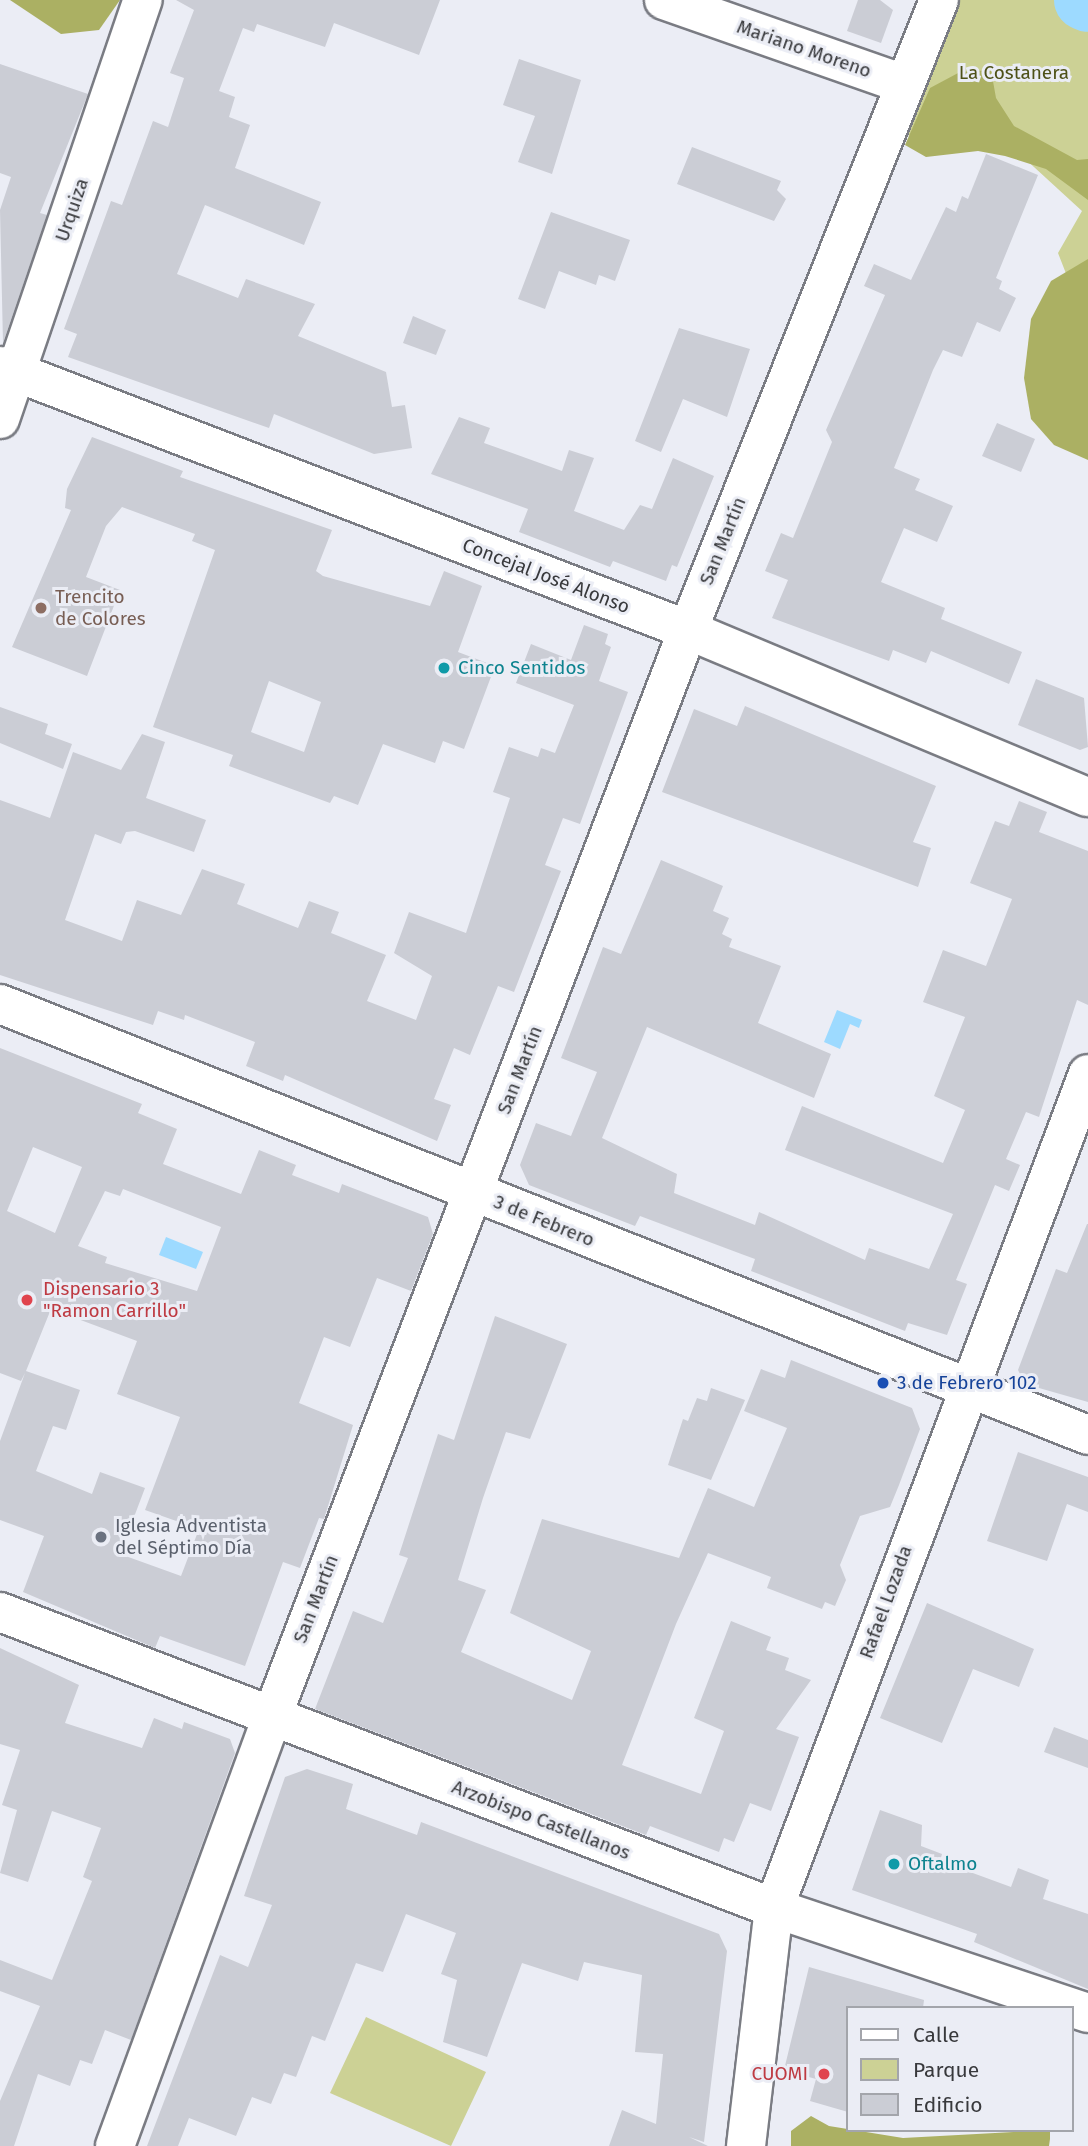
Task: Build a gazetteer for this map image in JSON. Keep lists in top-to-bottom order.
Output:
{
  "streets": {
    "street": [
      "Mariano Moreno",
      "Urquiza",
      "San Martín",
      "Concejal José Alonso",
      "3 de Febrero",
      "Rafael Lozada",
      "Arzobispo Castellanos"
    ]
  },
  "crossings": [
    ["Mariano Moreno", "San Martín"],
    ["Urquiza", "Concejal José Alonso"],
    ["San Martín", "Concejal José Alonso"],
    ["San Martín", "3 de Febrero"],
    ["San Martín", "Arzobispo Castellanos"],
    ["3 de Febrero", "Rafael Lozada"],
    ["Rafael Lozada", "Arzobispo Castellanos"]
  ],
  "parks": ["La Costanera"],
  "places": [
    "Trencito de Colores",
    "Cinco Sentidos",
    "Dispensario 3 \"Ramon Carrillo\"",
    "3 de Febrero 102",
    "Iglesia Adventista del Séptimo Día",
    "Oftalmo",
    "CUOMI"
  ],
  "legend": ["Calle", "Parque", "Edificio"]
}
